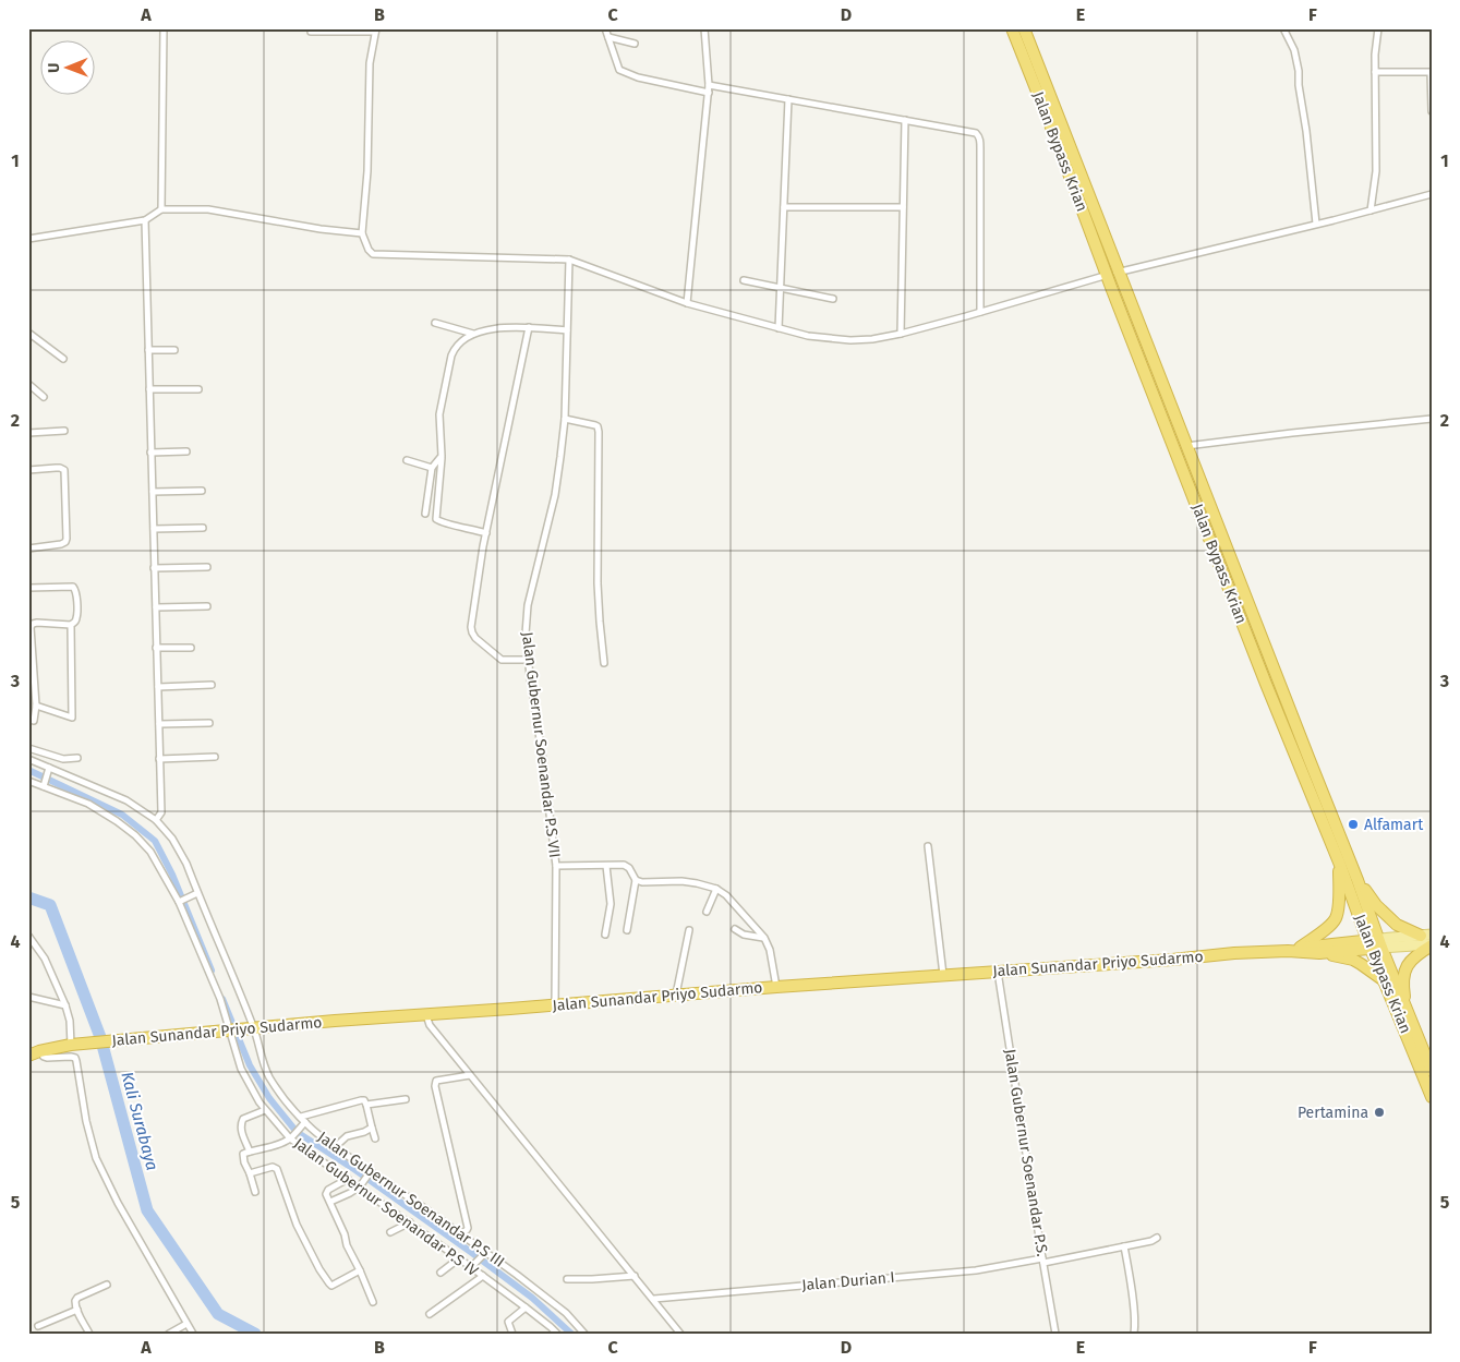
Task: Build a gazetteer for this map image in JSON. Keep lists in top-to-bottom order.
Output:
{
  "streets": {
    "highway": ["Jalan Bypass Krian", "Jalan Sunandar Priyo Sudarmo"],
    "street": [
      "Jalan Gubernur Soenandar P.S VII",
      "Jalan Gubernur Soenandar P.S.",
      "Jalan Gubernur Soenandar P.S III",
      "Jalan Gubernur Soenandar P.S IV",
      "Jalan Durian I"
    ]
  },
  "crossings": [
    ["Jalan Bypass Krian", "Jalan Sunandar Priyo Sudarmo"],
    ["Jalan Gubernur Soenandar P.S VII", "Jalan Sunandar Priyo Sudarmo"],
    ["Jalan Sunandar Priyo Sudarmo", "Jalan Gubernur Soenandar P.S."],
    ["Jalan Sunandar Priyo Sudarmo", "Jalan Gubernur Soenandar P.S III"],
    ["Jalan Sunandar Priyo Sudarmo", "Jalan Gubernur Soenandar P.S IV"],
    ["Jalan Gubernur Soenandar P.S.", "Jalan Durian I"]
  ],
  "water": ["Kali Surabaya"],
  "places": ["Alfamart", "Pertamina"],
  "north": "left",
  "grid": {
    "columns": [
      "A",
      "B",
      "C",
      "D",
      "E",
      "F"
    ],
    "rows": [
      "1",
      "2",
      "3",
      "4",
      "5"
    ]
  }
}
